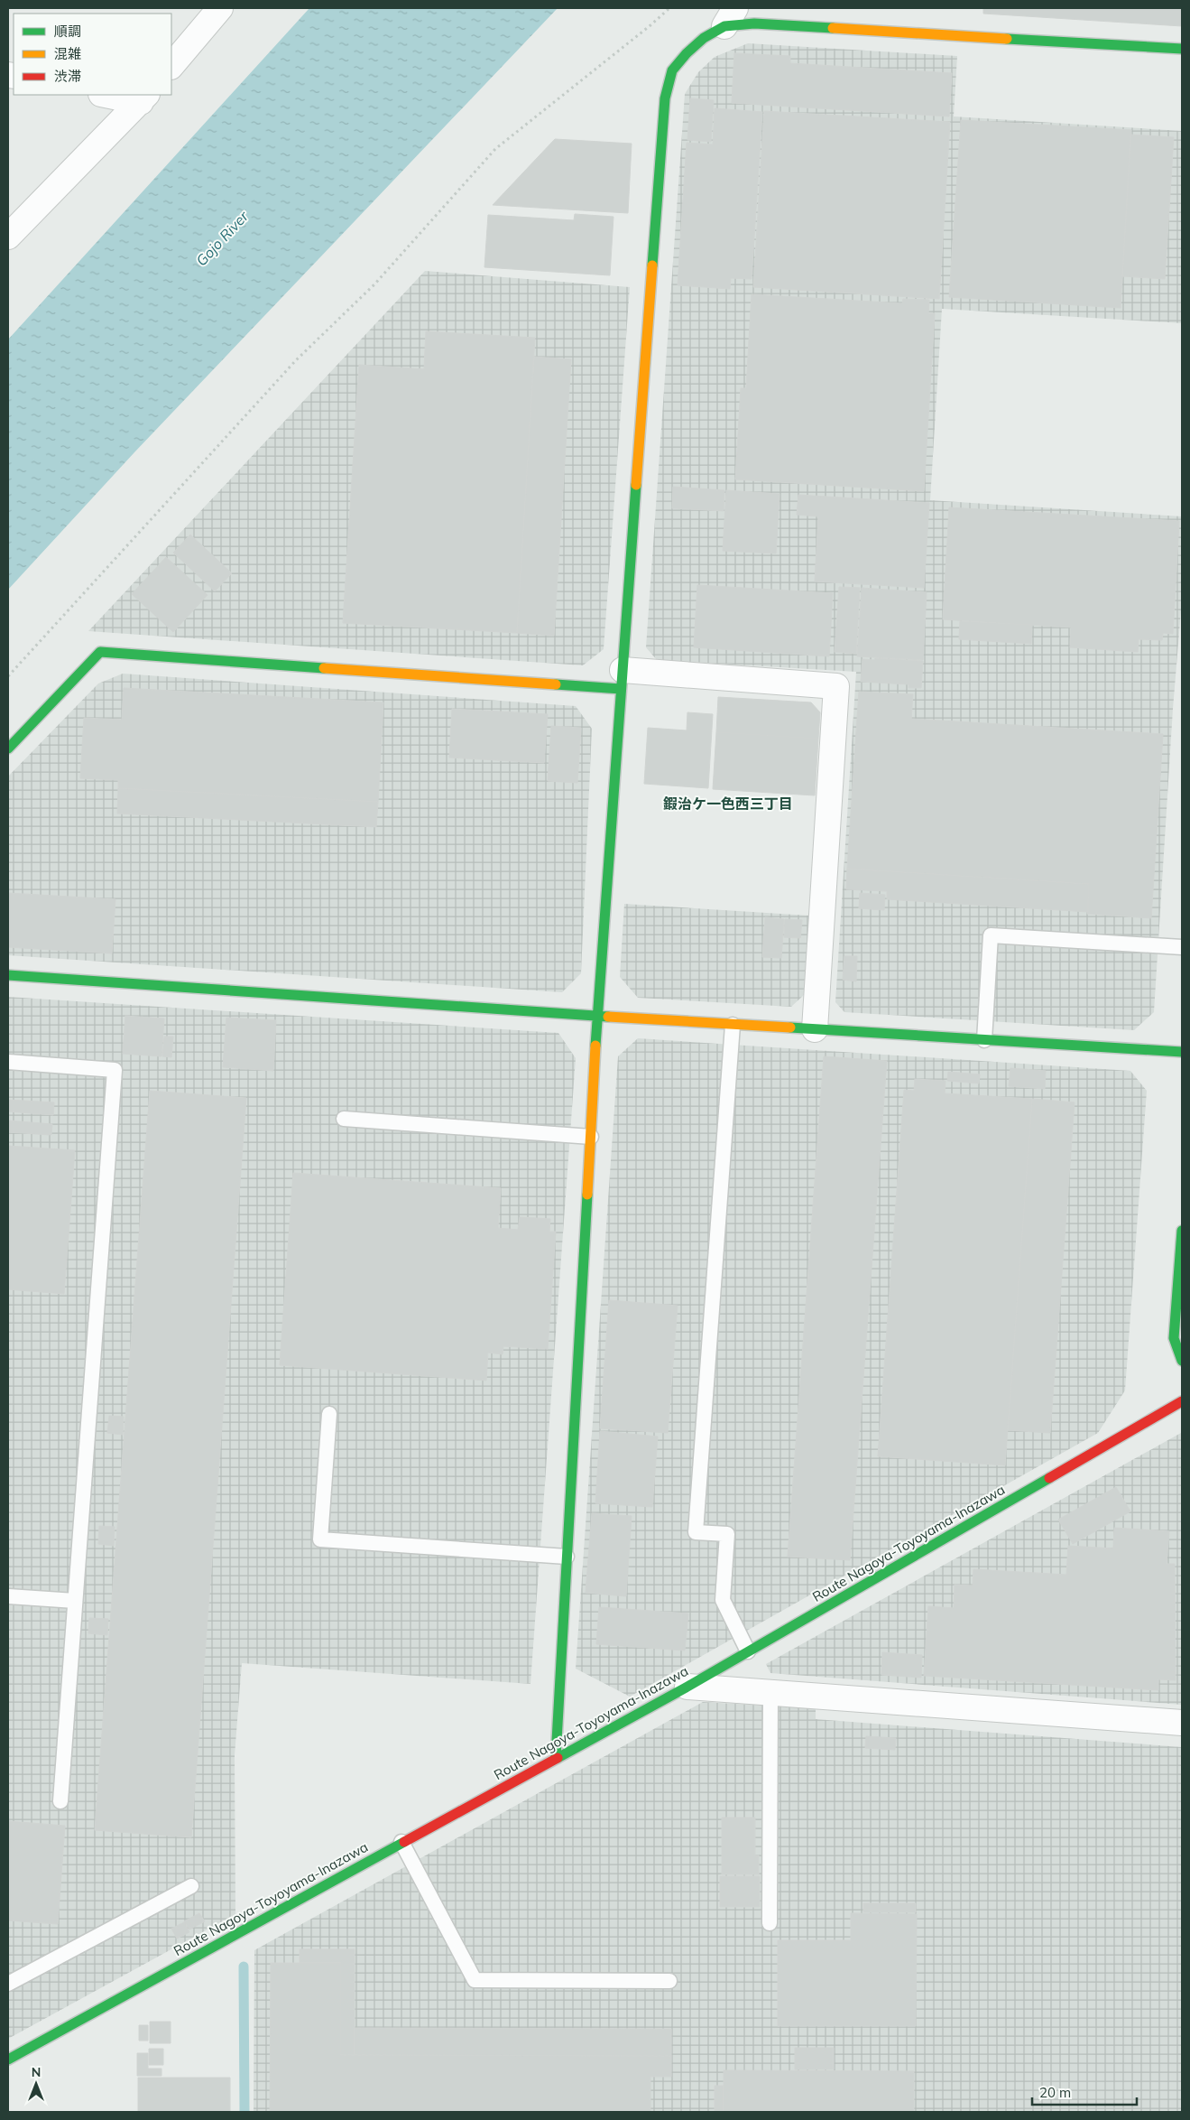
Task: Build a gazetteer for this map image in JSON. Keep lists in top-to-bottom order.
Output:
{
  "streets": {
    "street": ["Route Nagoya-Toyoyama-Inazawa"]
  },
  "districts": ["鍜治ケ一色西三丁目"],
  "water": ["Gojo River"],
  "legend": ["順調", "混雑", "渋滞"],
  "scale_bar": "20 m",
  "north": "top"
}
